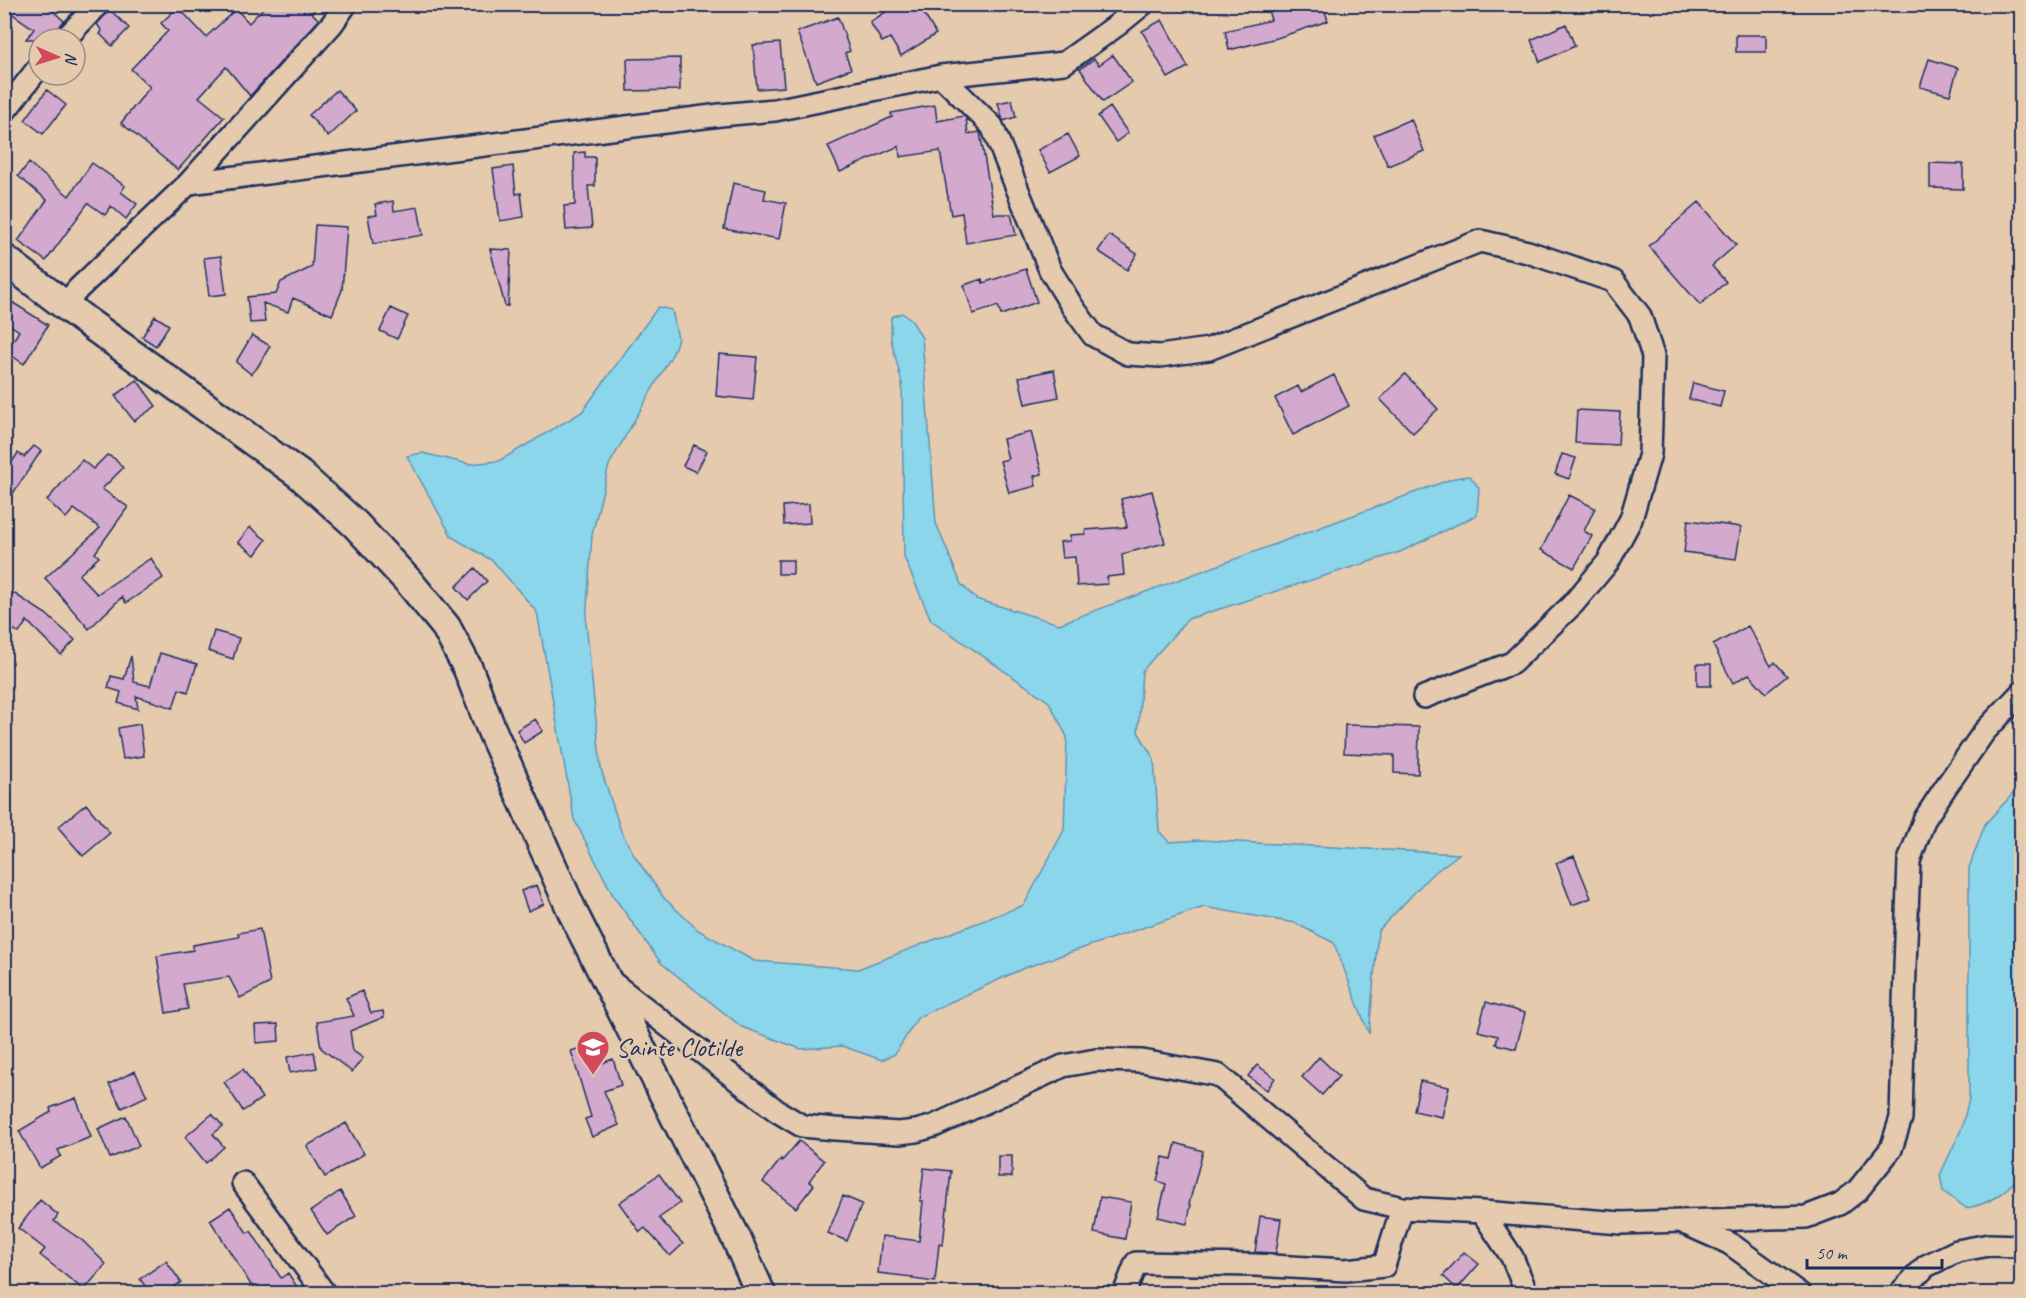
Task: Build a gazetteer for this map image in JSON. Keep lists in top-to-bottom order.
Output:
{
  "places": {
    "school or university": ["Sainte Clotilde"]
  },
  "scale_bar": "50 m",
  "north": "right"
}
